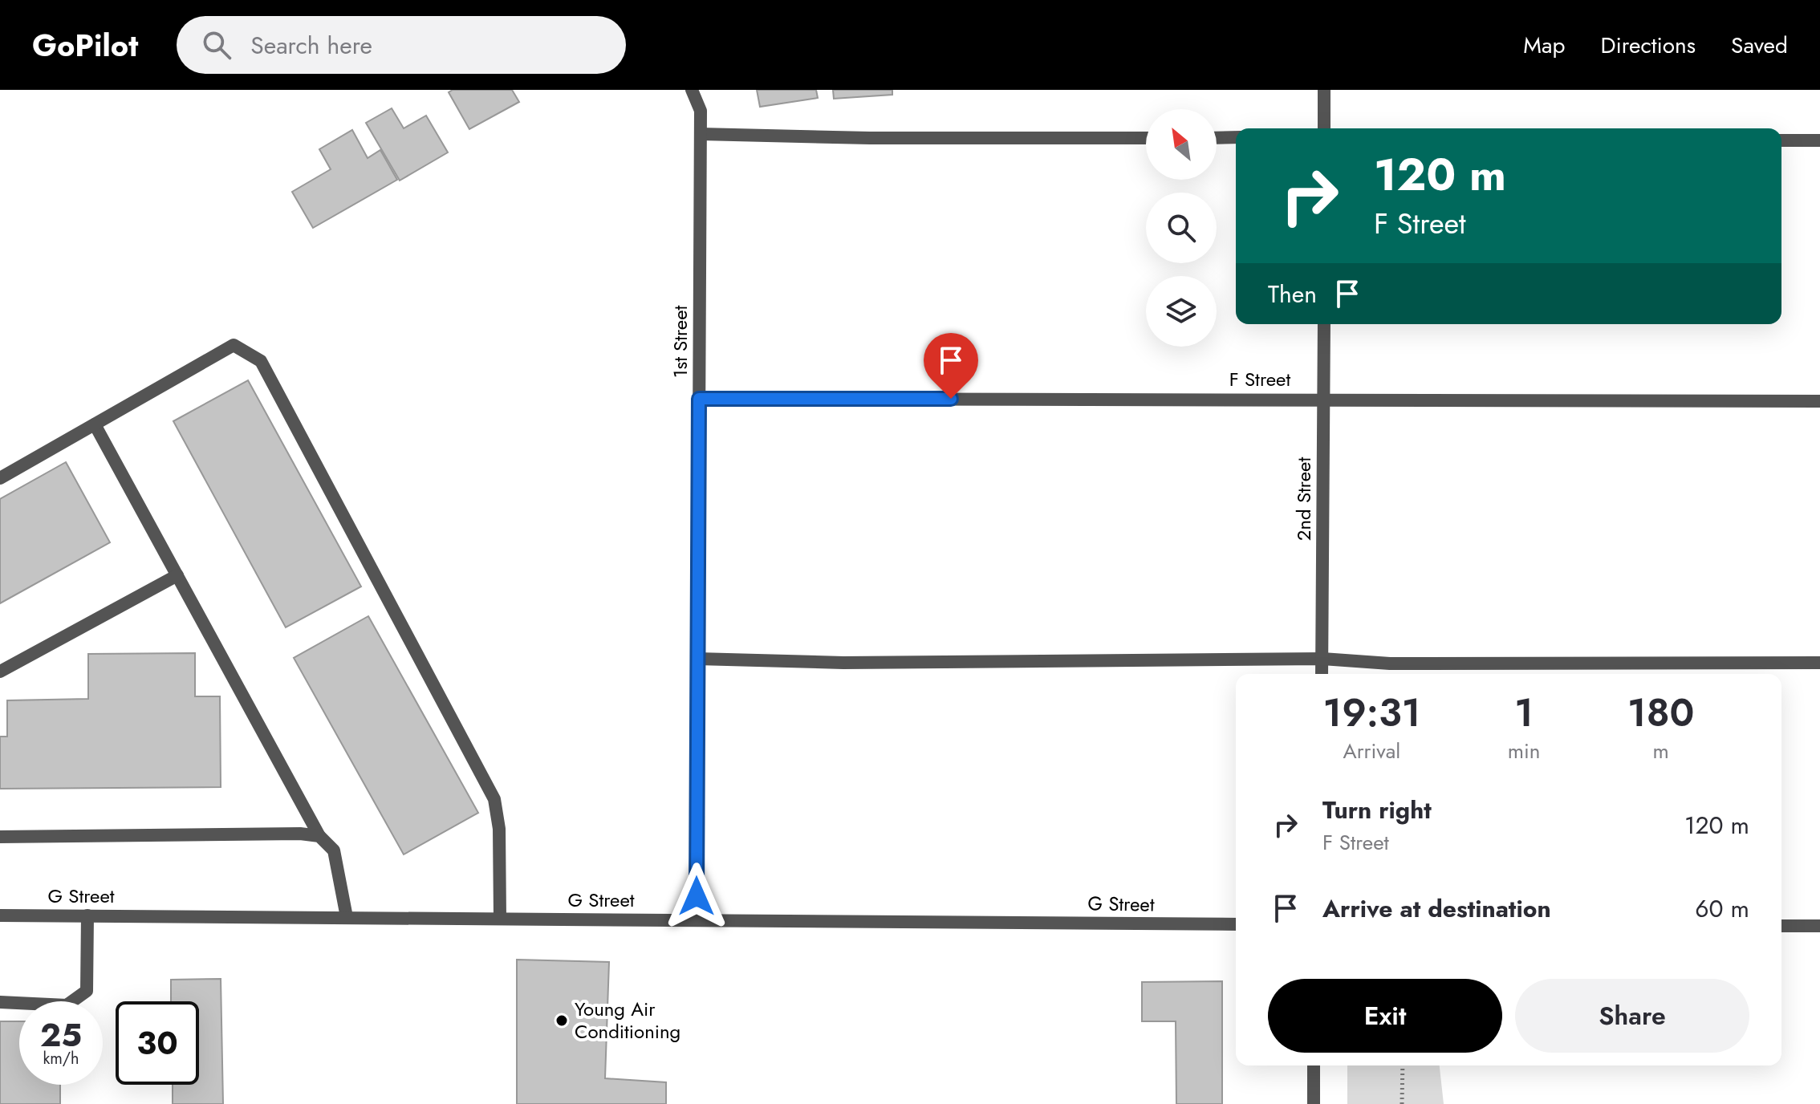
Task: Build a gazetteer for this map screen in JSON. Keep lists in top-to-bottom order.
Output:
{
  "streets": {
    "street": [
      "1st Street",
      "F Street",
      "2nd Street",
      "G Street"
    ]
  },
  "crossings": [
    ["1st Street", "F Street"],
    ["1st Street", "G Street"],
    ["F Street", "2nd Street"]
  ],
  "places": ["Young Air Conditioning"],
  "north": "top left",
  "page": {
    "header": "GoPilot",
    "search": "Search here",
    "nav": ["Map", "Directions", "Saved"],
    "turn": ["120 m", "F Street"],
    "then": "Then",
    "eta": [
      "19:31",
      "Arrival",
      "1",
      "min",
      "180",
      "m"
    ],
    "list": [
      {
        "name": "Turn right",
        "note": "F Street",
        "value": "120 m"
      },
      {
        "name": "Arrive at destination",
        "value": "60 m"
      }
    ],
    "buttons": ["Exit", "Share"],
    "speed": "25 km/h",
    "limit": "30"
  }
}
